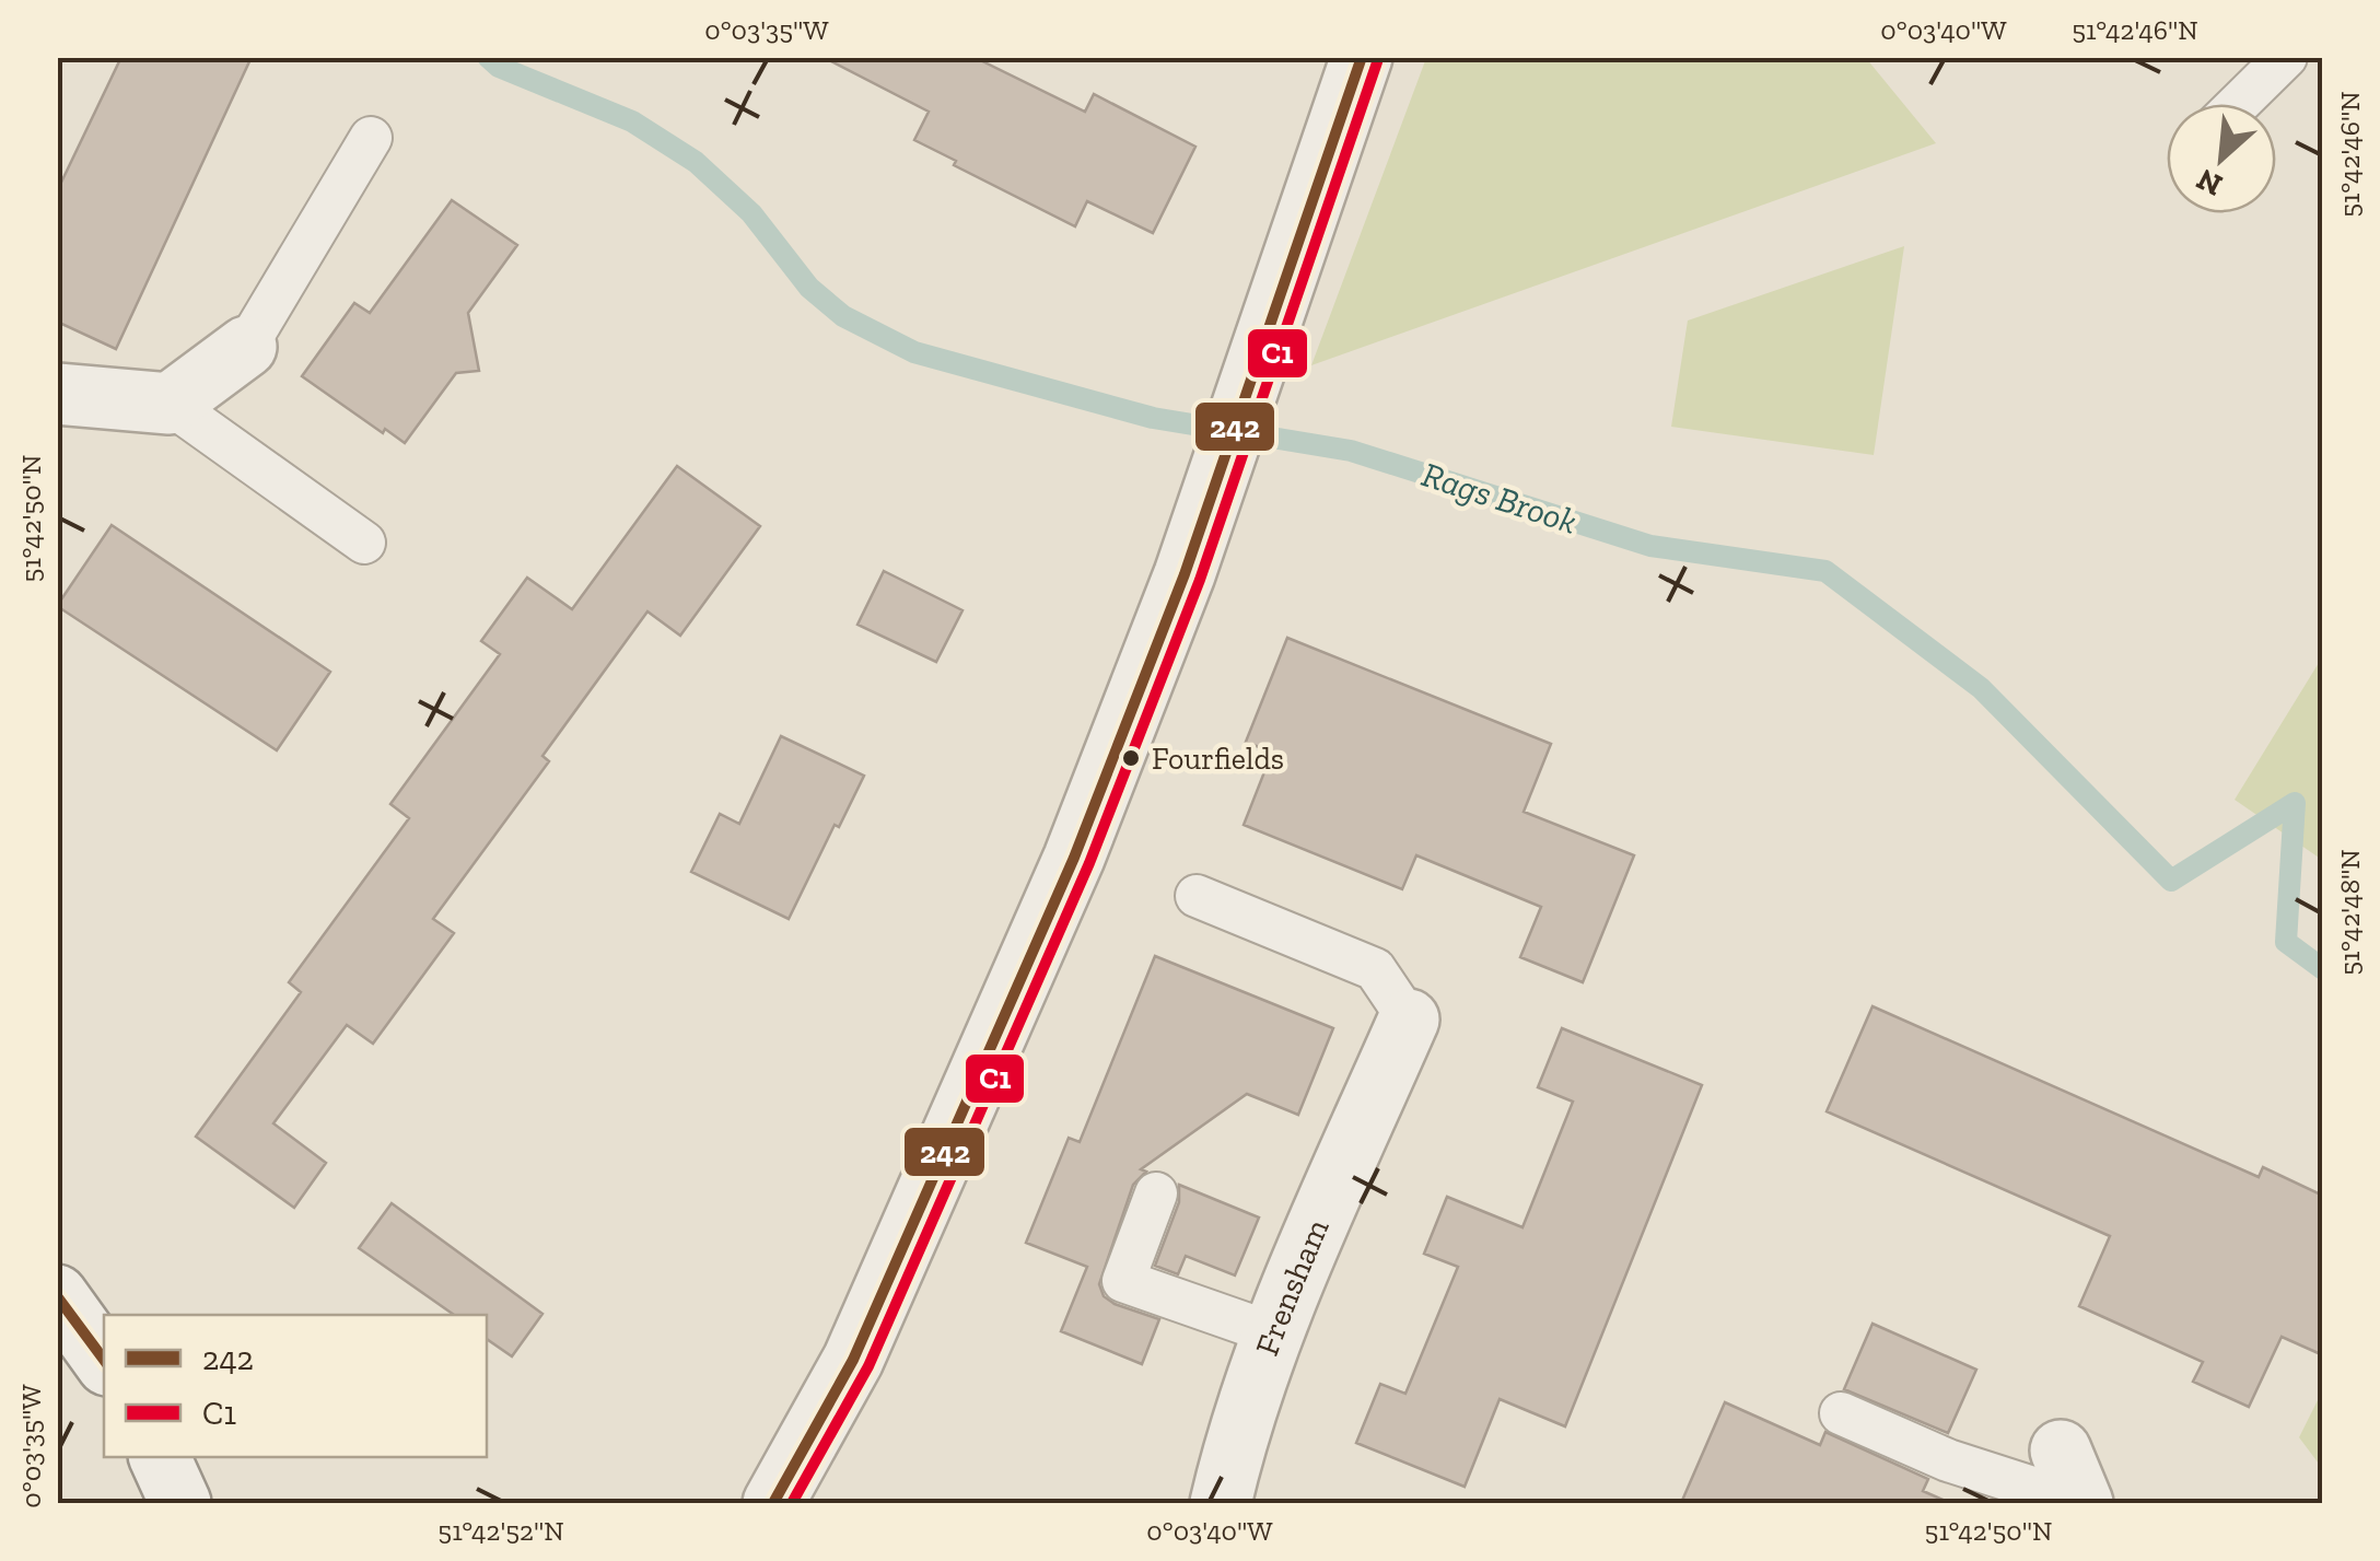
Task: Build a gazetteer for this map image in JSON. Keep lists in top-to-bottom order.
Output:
{
  "streets": {
    "street": ["Frensham"]
  },
  "water": ["Rags Brook"],
  "places": ["Fourfields"],
  "lines": ["transit line 242", "transit line C1"],
  "legend": ["242", "C1"],
  "north": "bottom left",
  "coordinates": [
    "0°03'35\"W",
    "0°03'40\"W",
    "51°42'46\"N",
    "51°42'50\"N",
    "51°42'48\"N",
    "51°42'52\"N"
  ]
}
